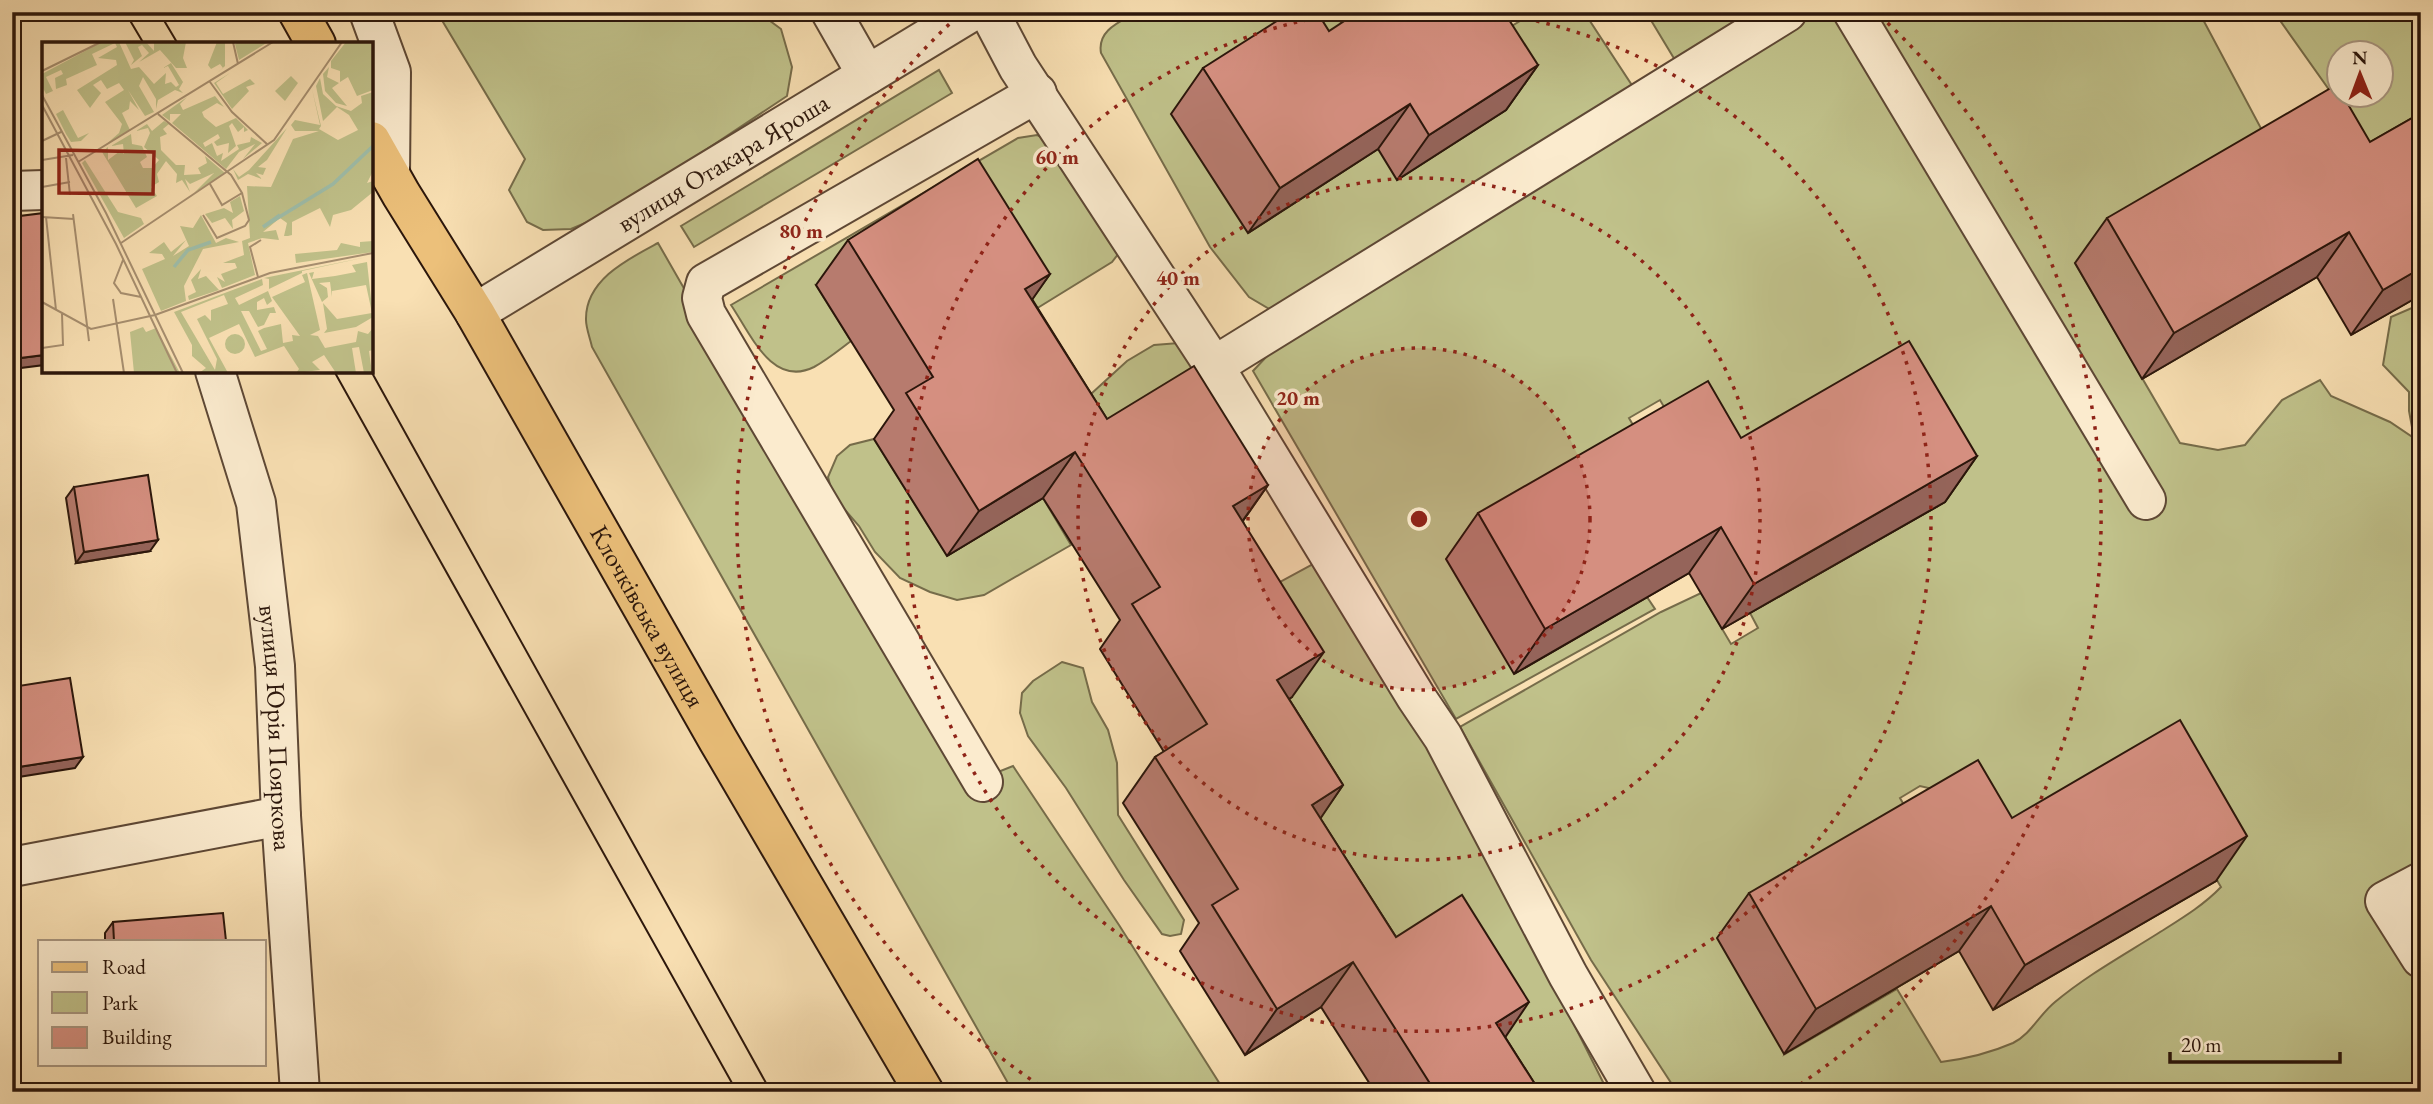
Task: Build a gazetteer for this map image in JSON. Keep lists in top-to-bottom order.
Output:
{
  "streets": {
    "main road": ["Клочківська вулиця"],
    "street": ["вулиця Отакара Яроша", "вулиця Юрія Пояркова"]
  },
  "crossings": [
    ["вулиця Отакара Яроша", "Клочківська вулиця"]
  ],
  "legend": ["Road", "Park", "Building"],
  "scale_bar": "20 m",
  "north": "top",
  "rings": [
    "60 m",
    "80 m",
    "40 m",
    "20 m"
  ]
}
